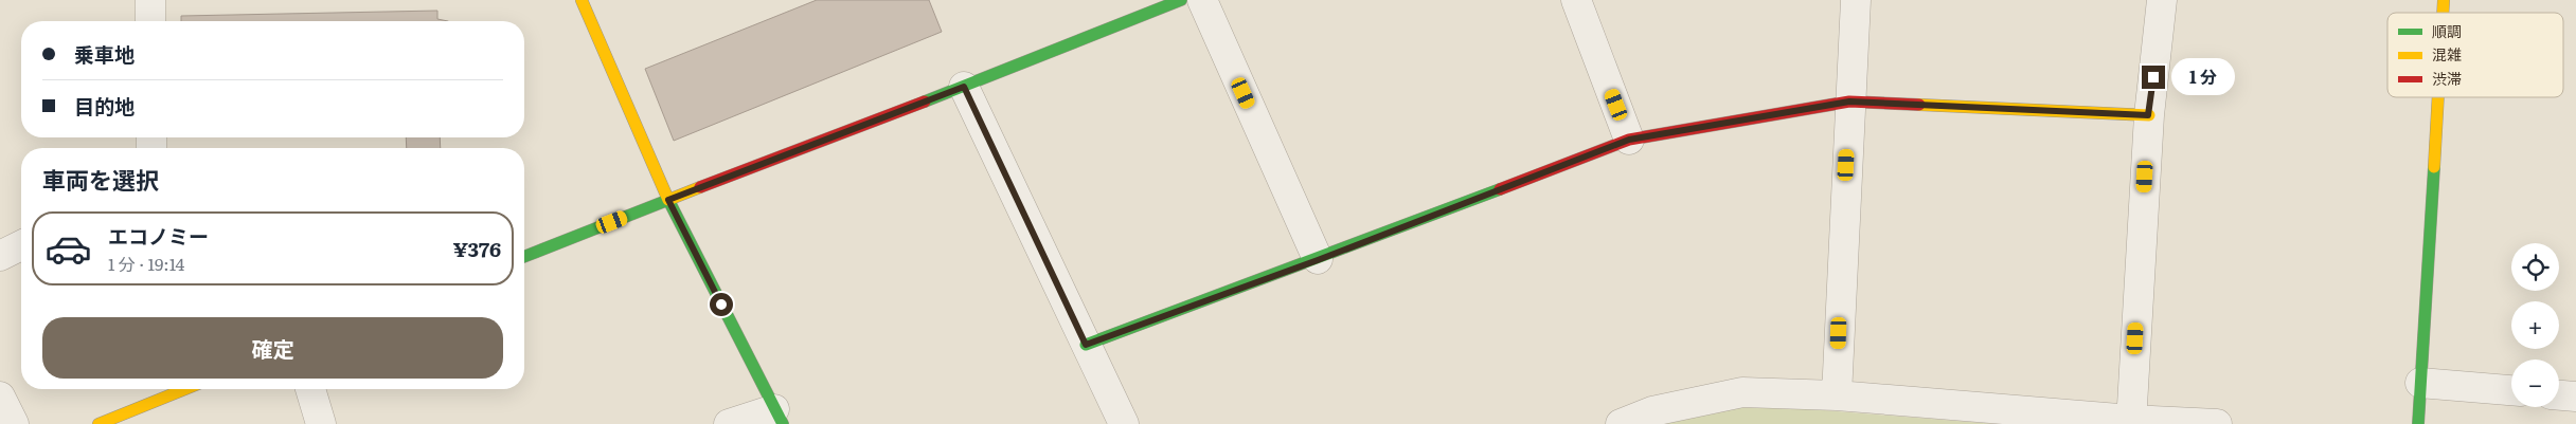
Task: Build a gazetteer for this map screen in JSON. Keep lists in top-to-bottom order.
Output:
{
  "legend": ["順調", "混雑", "渋滞"],
  "page": {
    "banner": ["乗車地", "目的地"],
    "bubble": "1 分",
    "heading": "車両を選択",
    "list": [
      {
        "name": "エコノミー",
        "note": "1 分 · 19:14",
        "value": "¥376"
      }
    ],
    "map_buttons": ["+", "−"],
    "buttons": "確定"
  }
}
